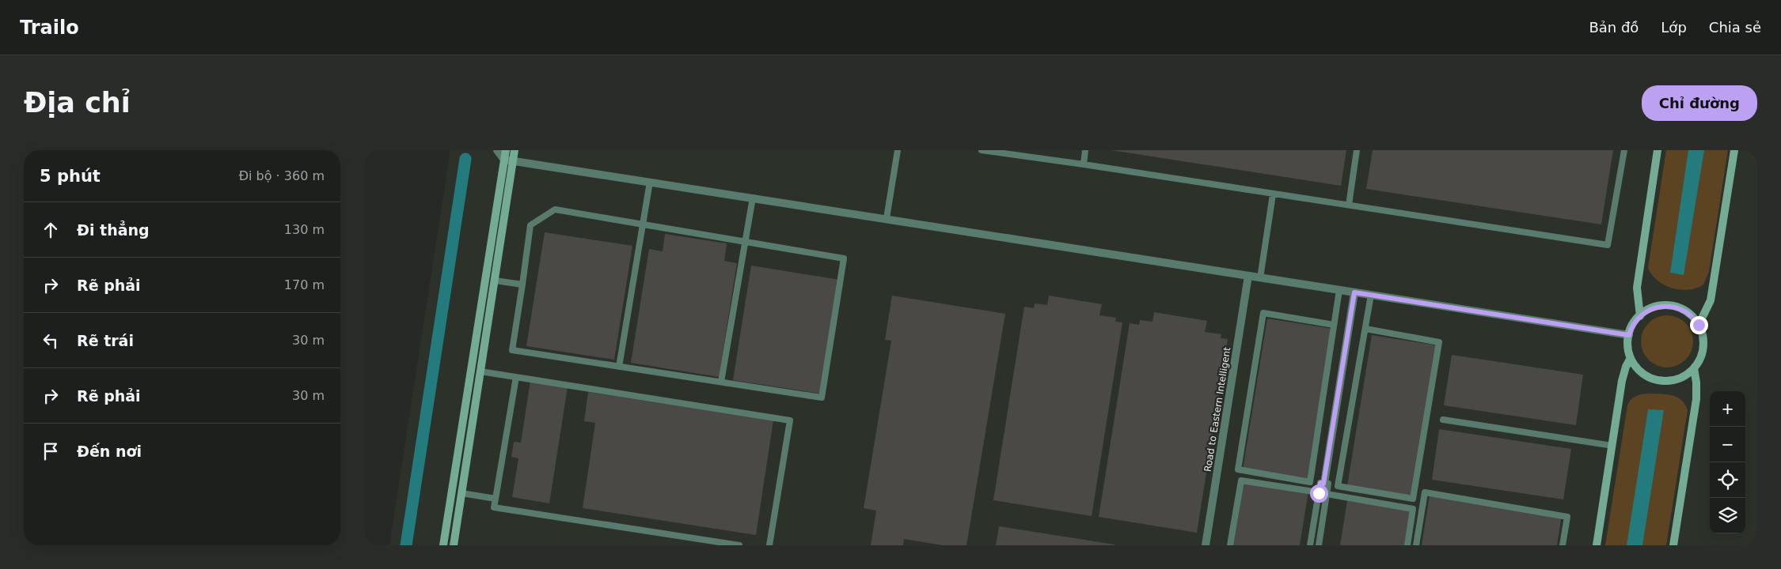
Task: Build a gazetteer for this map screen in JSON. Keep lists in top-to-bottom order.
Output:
{
  "streets": {
    "street": ["Road to Eastern Intelligent"]
  },
  "page": {
    "header": "Trailo",
    "nav": ["Bản đồ", "Lớp", "Chia sẻ"],
    "buttons": "Chỉ đường",
    "title": "Địa chỉ",
    "heading": ["5 phút", "Đi bộ · 360 m"],
    "list": [
      ["Đi thẳng", "130 m"],
      ["Rẽ phải", "170 m"],
      ["Rẽ trái", "30 m"],
      ["Rẽ phải", "30 m"],
      "Đến nơi"
    ],
    "map_buttons": ["+", "−"]
  }
}
